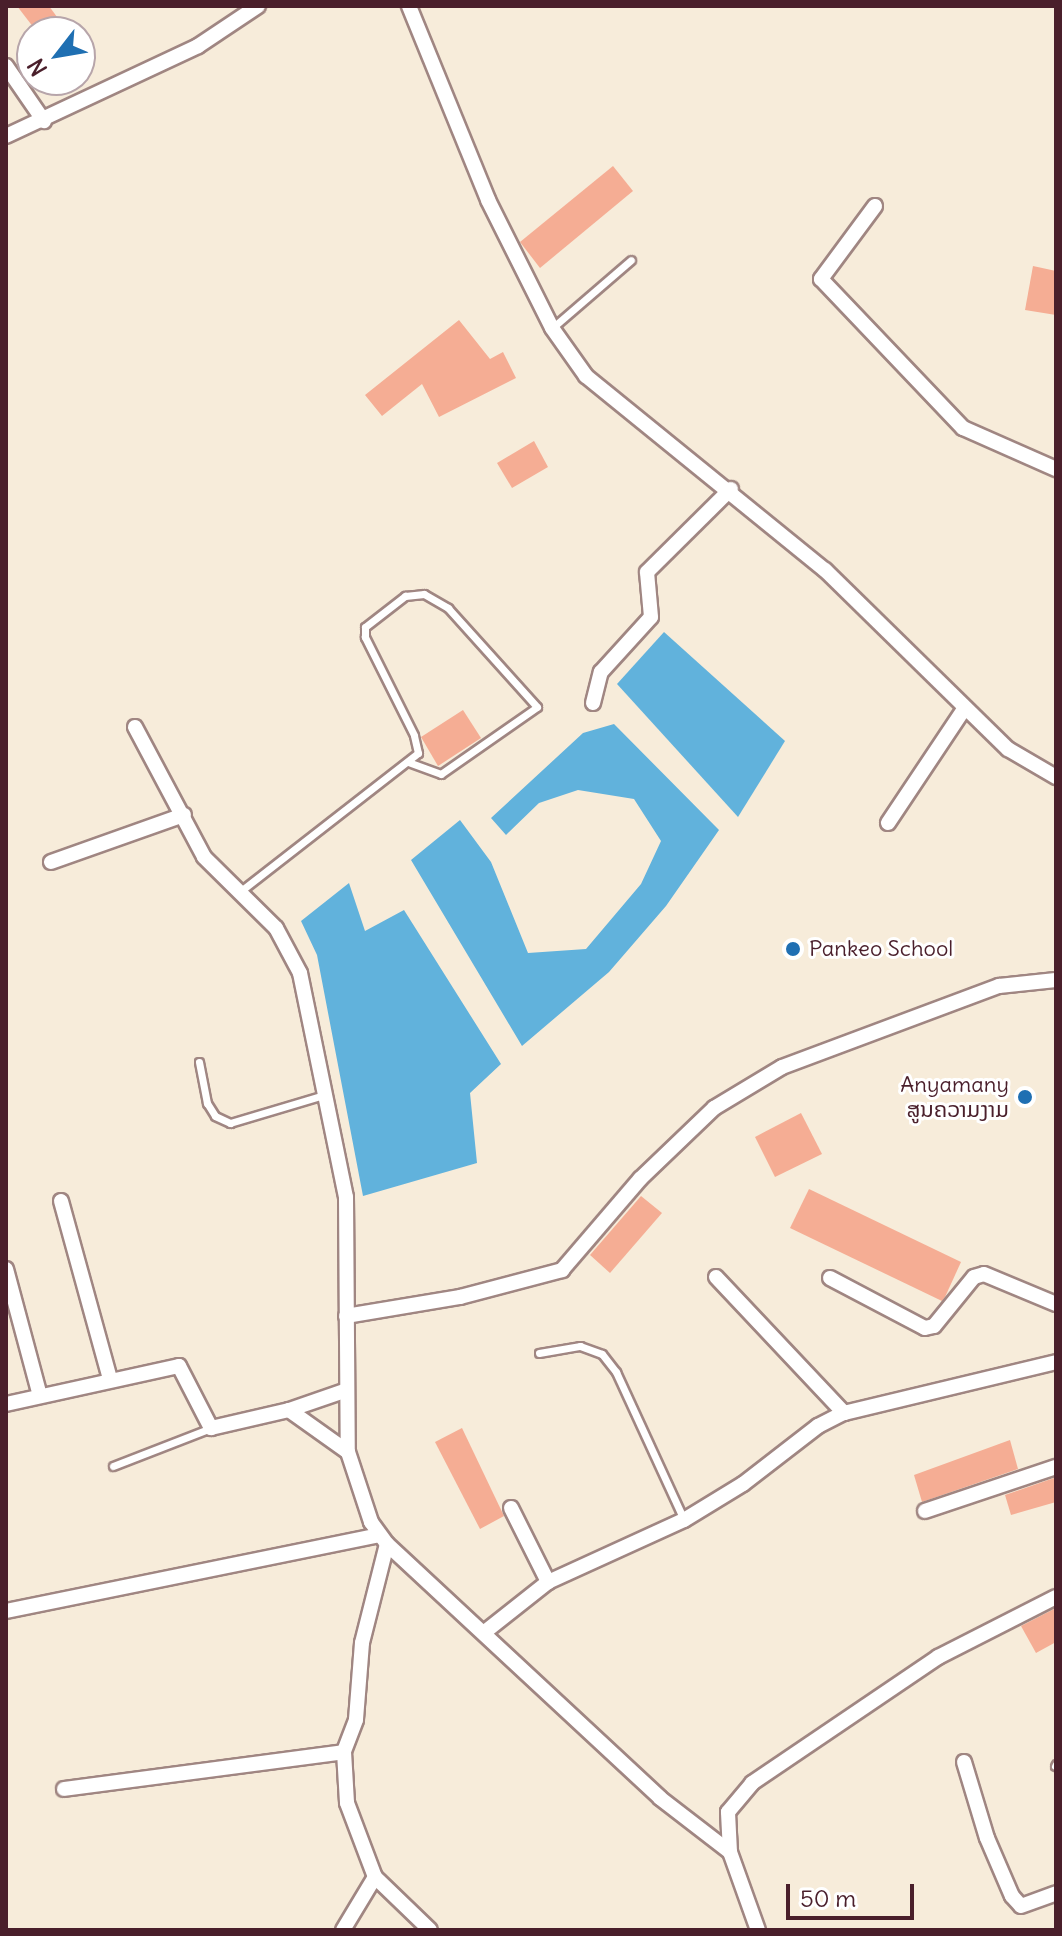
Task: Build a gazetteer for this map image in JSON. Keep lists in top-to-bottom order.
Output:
{
  "places": ["Pankeo School", "Anyamany ສູນຄວາມງາມ"],
  "scale_bar": "50 m",
  "north": "bottom left"
}
